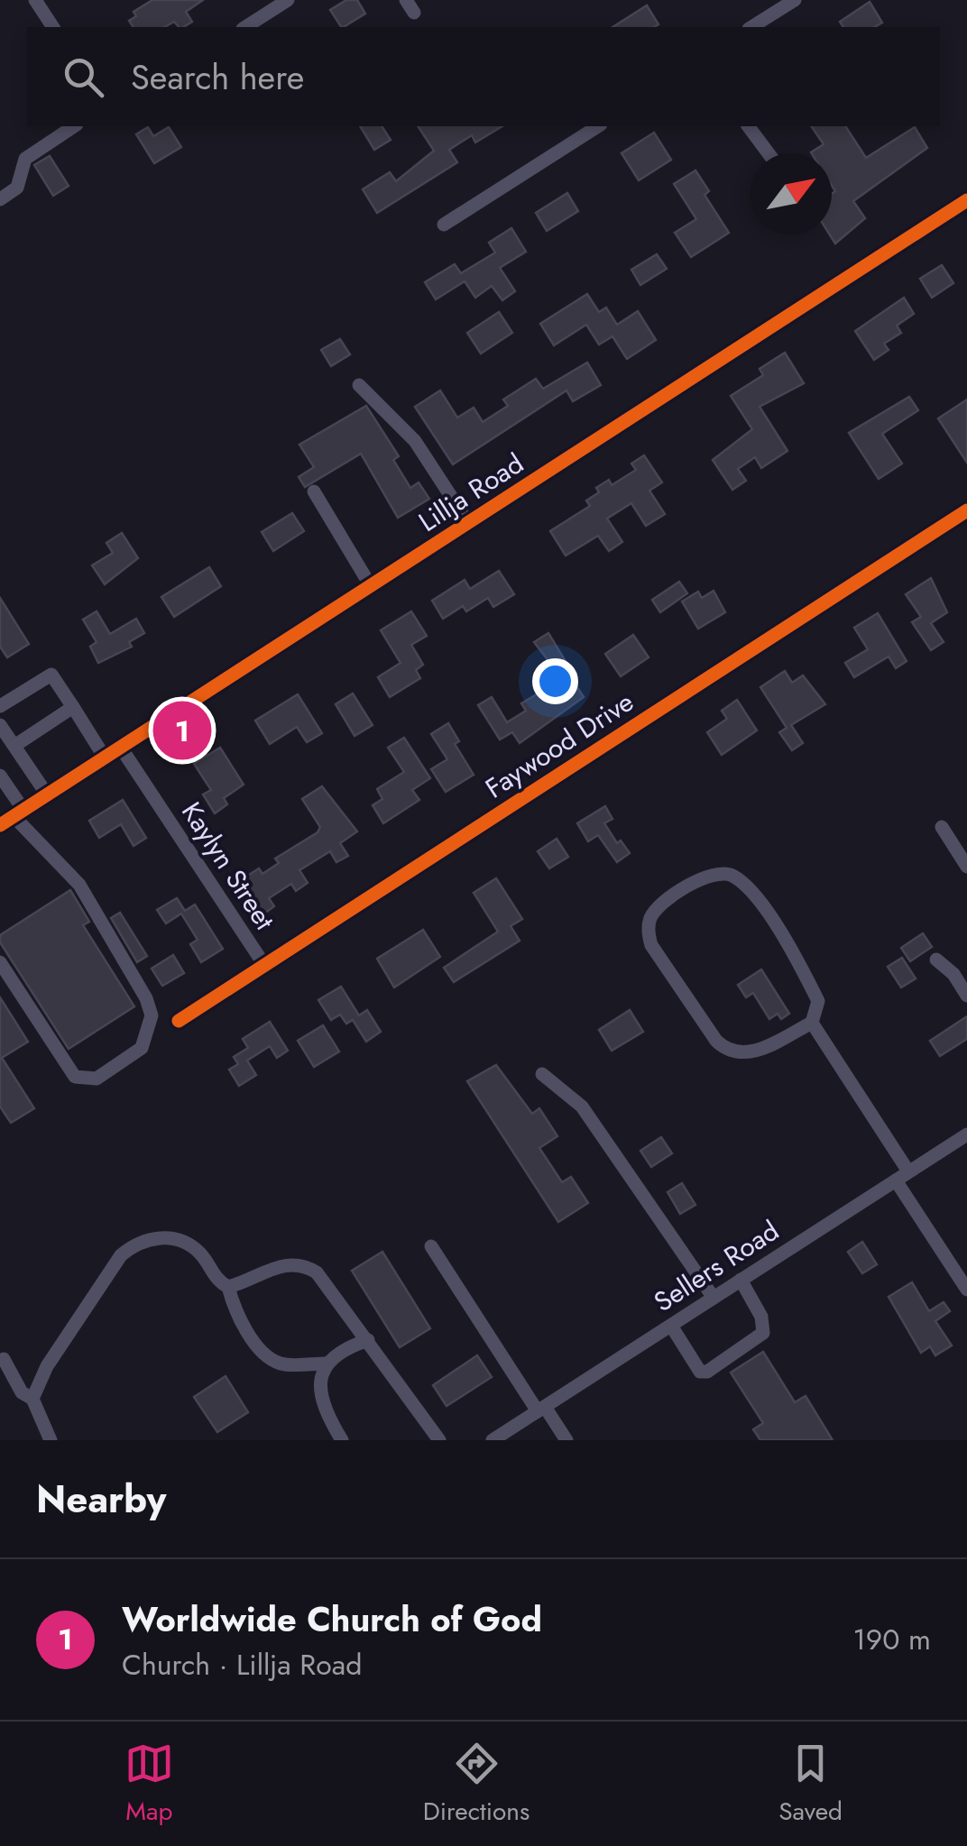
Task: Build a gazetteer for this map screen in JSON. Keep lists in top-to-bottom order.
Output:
{
  "streets": {
    "street": [
      "Lillja Road",
      "Faywood Drive",
      "Kaylyn Street",
      "Sellers Road"
    ]
  },
  "crossings": [
    ["Lillja Road", "Kaylyn Street"],
    ["Faywood Drive", "Kaylyn Street"]
  ],
  "north": "top right",
  "page": {
    "search": "Search here",
    "pins": "1",
    "heading": "Nearby",
    "list": [
      {
        "mark": "1",
        "name": "Worldwide Church of God",
        "note": "Church · Lillja Road",
        "value": "190 m"
      }
    ],
    "nav": ["Map", "Directions", "Saved"]
  }
}
